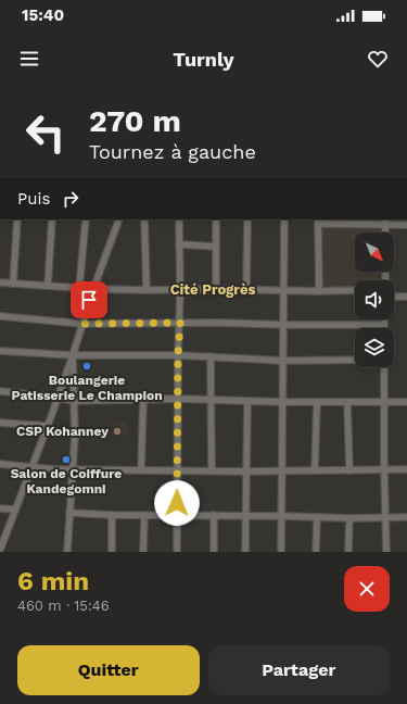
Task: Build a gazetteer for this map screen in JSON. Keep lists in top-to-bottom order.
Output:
{
  "districts": ["Cité Progrès"],
  "places": ["Boulangerie Patisserie Le Champion", "CSP Kohanney", "Salon de Coiffure Kandegomni"],
  "north": "bottom right",
  "page": {
    "status": "15:40",
    "header": "Turnly",
    "turn": ["270 m", "Tournez à gauche"],
    "then": "Puis",
    "heading": ["6 min", "460 m · 15:46"],
    "buttons": ["Quitter", "Partager"]
  }
}
